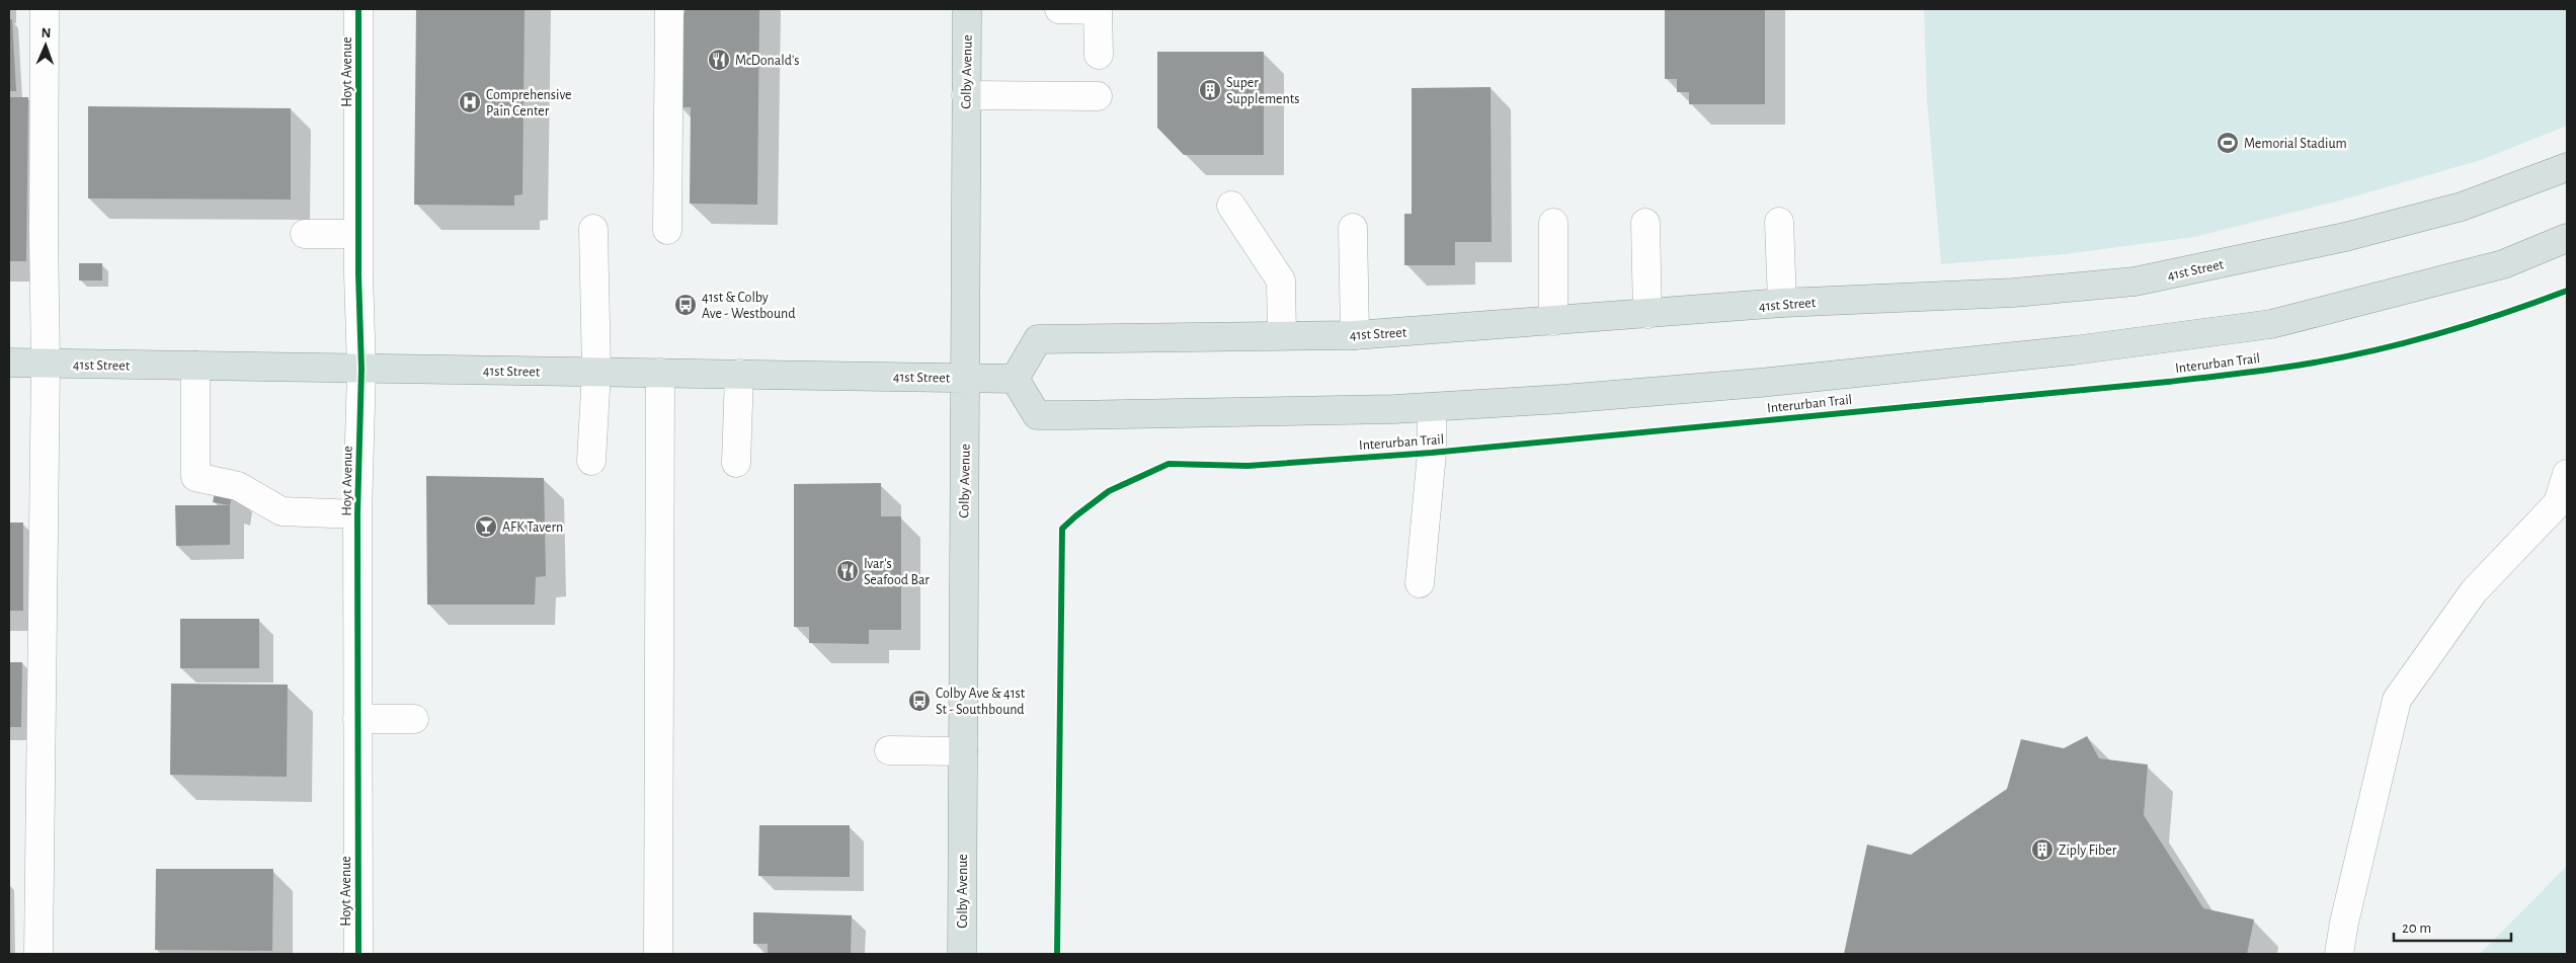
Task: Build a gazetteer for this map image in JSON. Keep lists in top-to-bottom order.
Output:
{
  "streets": {
    "main road": ["Colby Avenue", "41st Street"],
    "street": ["Hoyt Avenue"],
    "cycle path": ["Interurban Trail"]
  },
  "crossings": [
    ["Hoyt Avenue", "41st Street"],
    ["Colby Avenue", "41st Street"]
  ],
  "places": {
    "restaurant": ["McDonald's", "Ivar's Seafood Bar"],
    "building": ["Super Supplements", "Ziply Fiber"],
    "hospital": ["Comprehensive Pain Center"],
    "sports": ["Memorial Stadium"],
    "bus stop": ["41st & Colby Ave - Westbound", "Colby Ave & 41st St - Southbound"],
    "bar": ["AFK Tavern"]
  },
  "scale_bar": "20 m",
  "north": "top"
}
